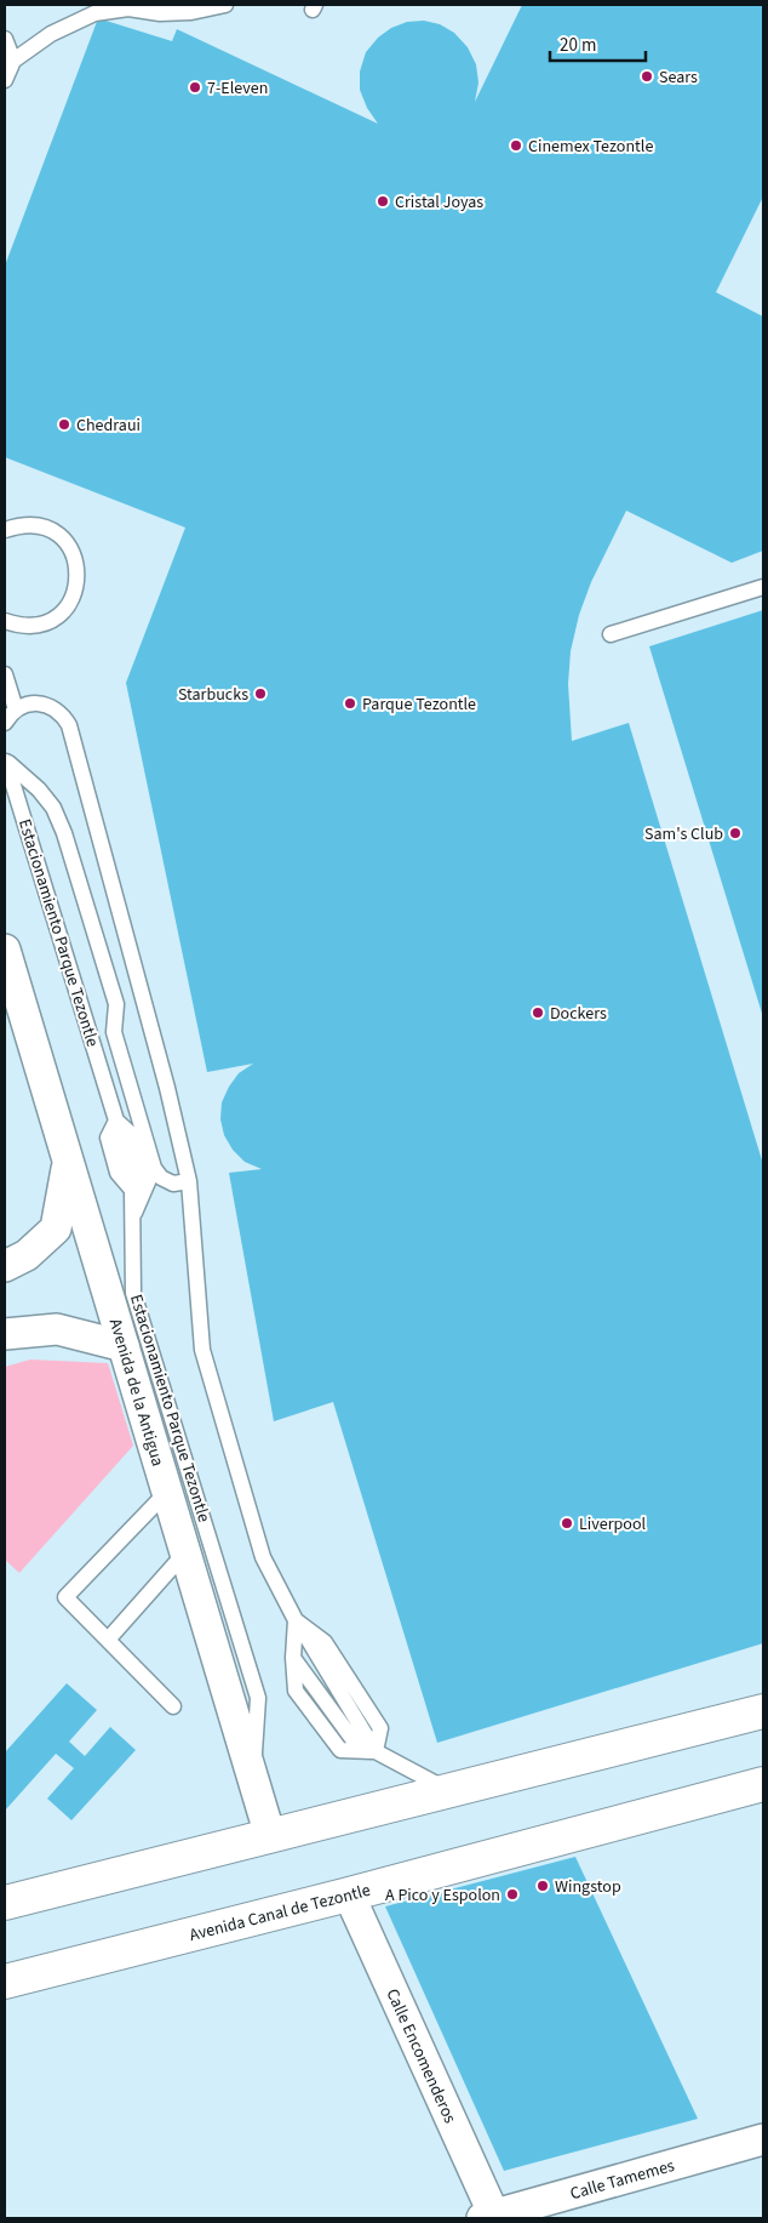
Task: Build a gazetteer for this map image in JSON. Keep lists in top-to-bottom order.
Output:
{
  "streets": {
    "main road": ["Avenida Canal de Tezontle"],
    "street": ["Avenida de la Antigua", "Calle Encomenderos", "Calle Tamemes"],
    "lane": ["Estacionamiento Parque Tezontle"]
  },
  "crossings": [
    ["Estacionamiento Parque Tezontle", "Avenida de la Antigua"],
    ["Avenida Canal de Tezontle", "Calle Encomenderos"],
    ["Calle Encomenderos", "Calle Tamemes"]
  ],
  "places": [
    "Sears",
    "7-Eleven",
    "Cinemex Tezontle",
    "Cristal Joyas",
    "Chedraui",
    "Starbucks",
    "Parque Tezontle",
    "Sam's Club",
    "Dockers",
    "Liverpool",
    "Wingstop",
    "A Pico y Espolon"
  ],
  "scale_bar": "20 m"
}
